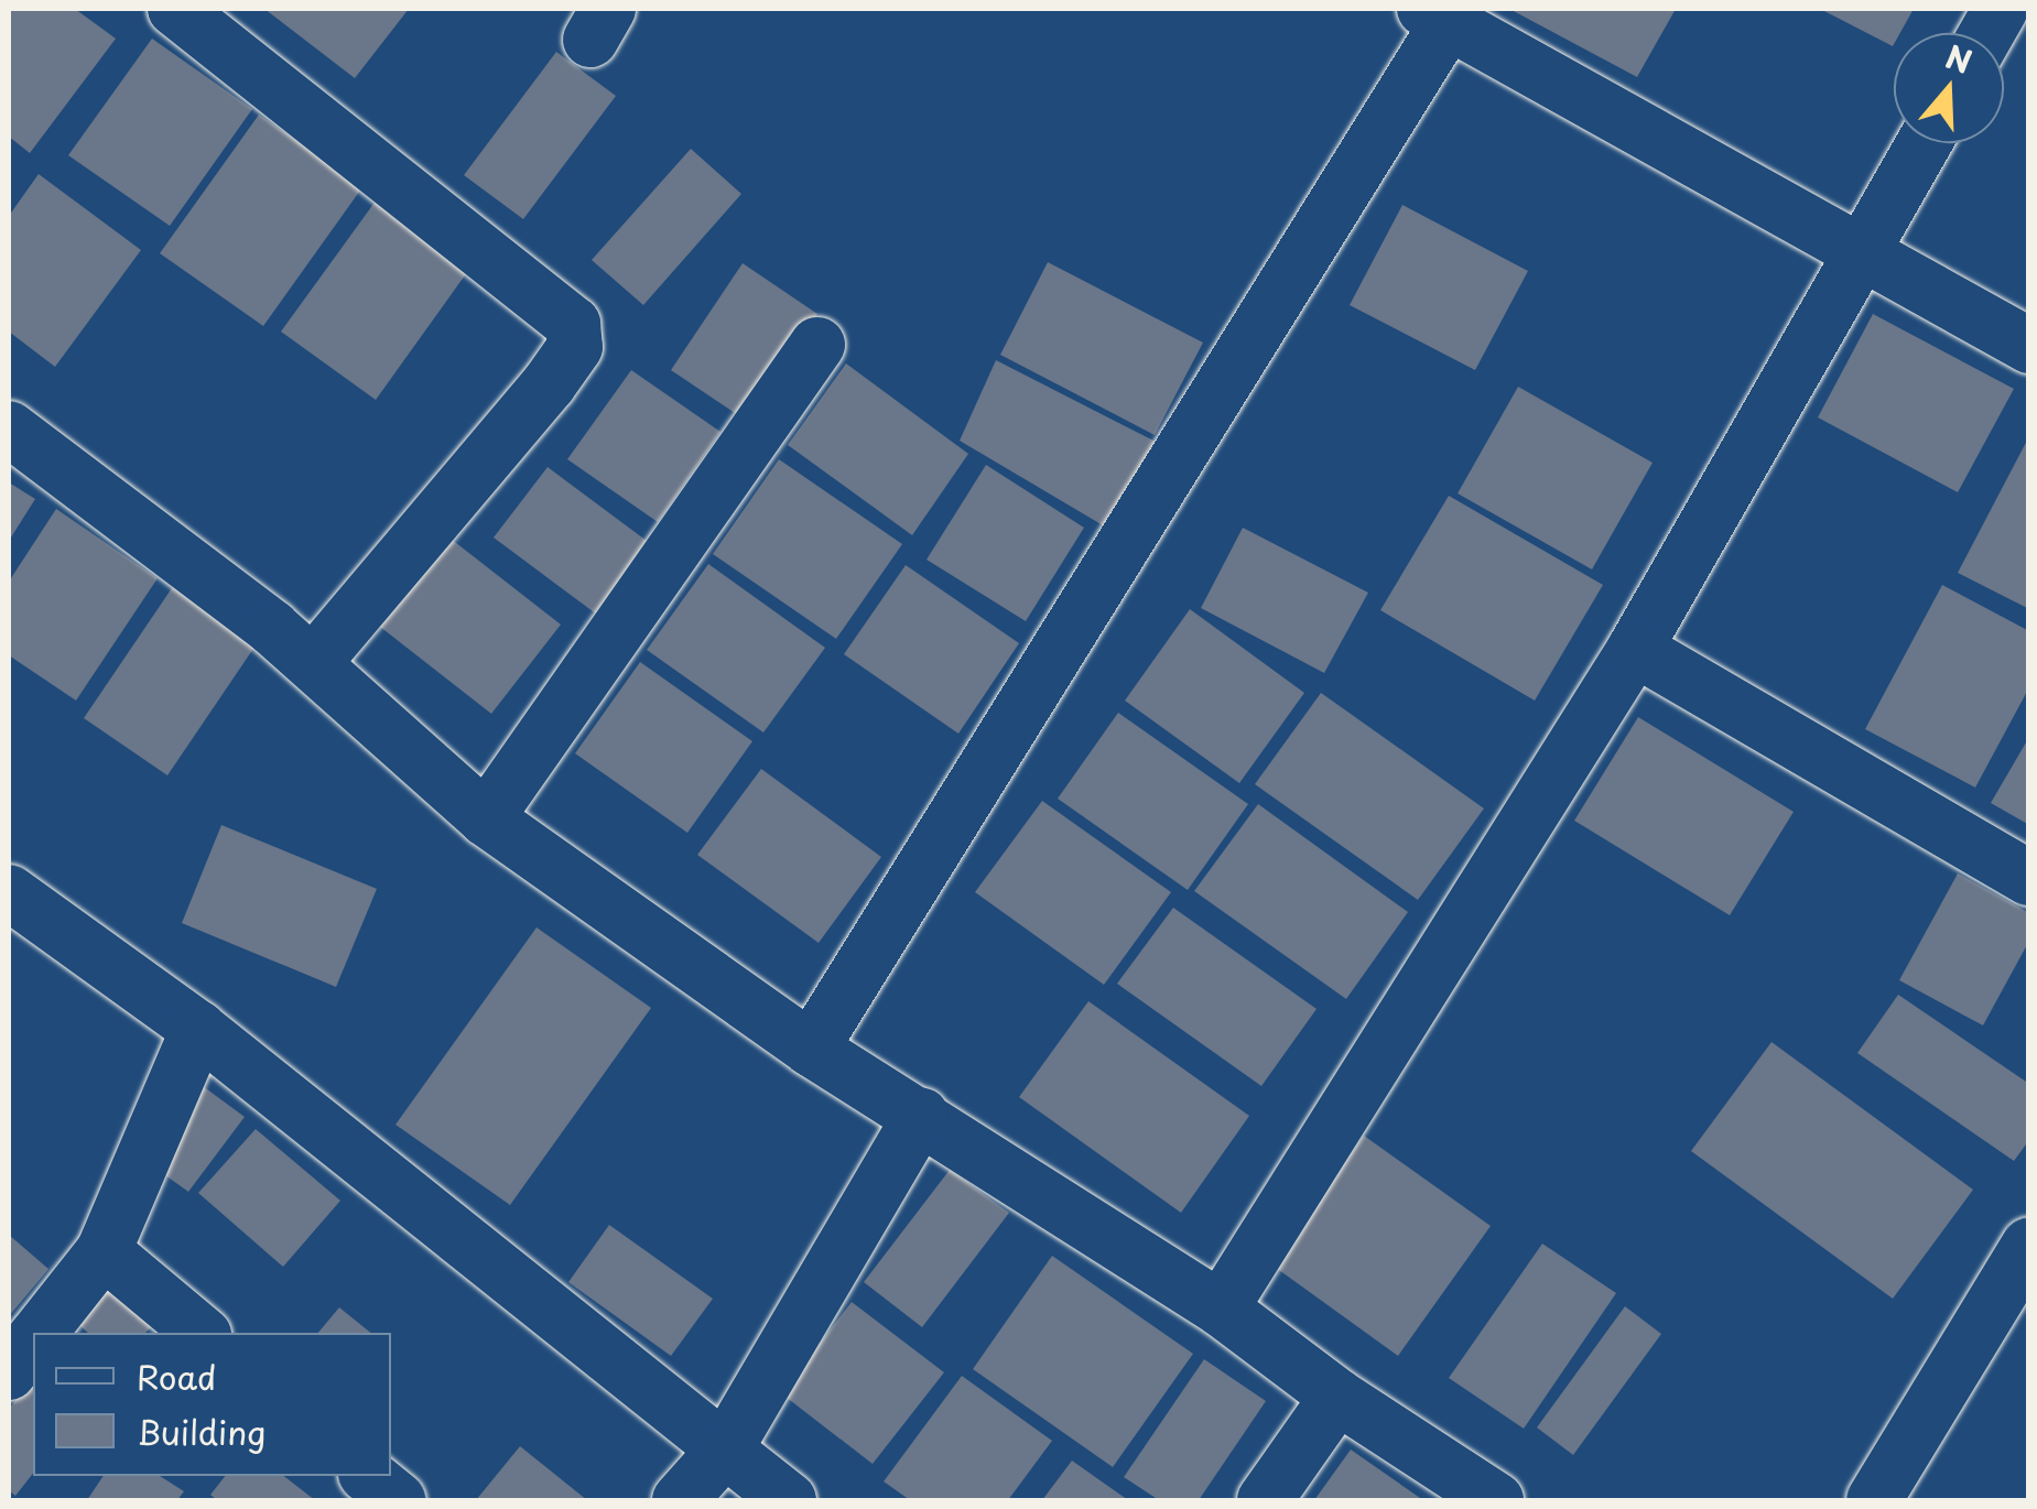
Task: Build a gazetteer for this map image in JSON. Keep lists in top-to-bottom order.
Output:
{
  "legend": ["Road", "Building"],
  "north": "top"
}
